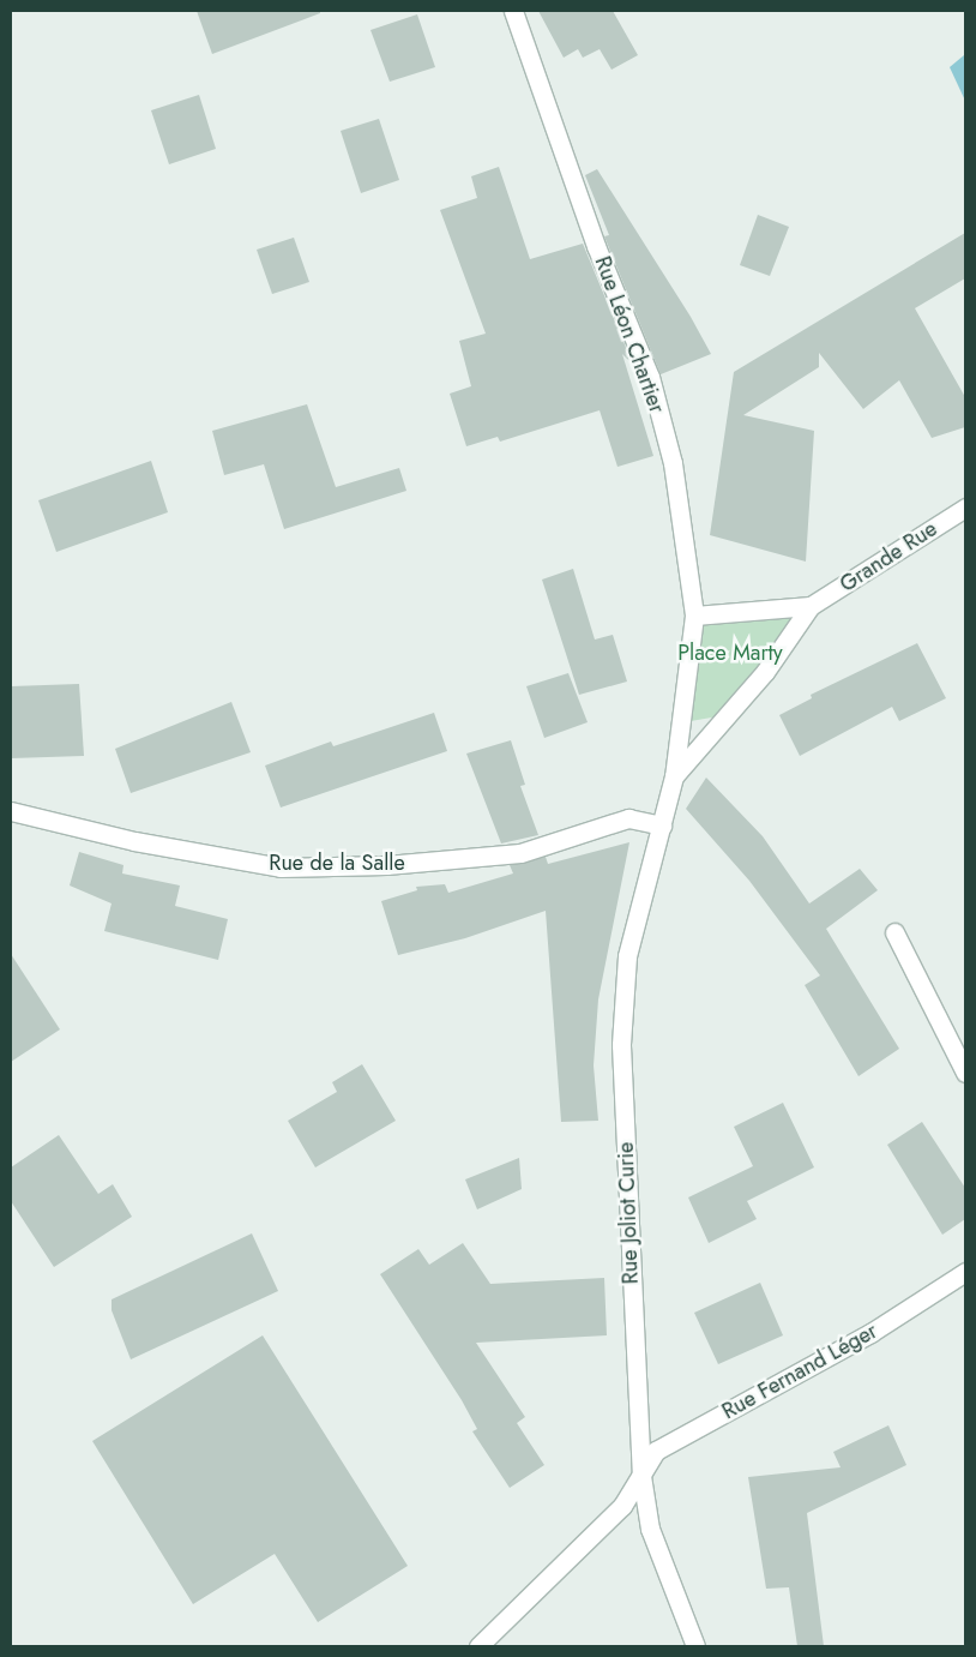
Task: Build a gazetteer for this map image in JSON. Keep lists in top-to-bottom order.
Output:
{
  "streets": {
    "street": [
      "Rue Léon Chartier",
      "Grande Rue",
      "Rue de la Salle",
      "Rue Joliot Curie",
      "Rue Fernand Léger"
    ]
  },
  "crossings": [
    ["Rue Léon Chartier", "Grande Rue"],
    ["Rue Léon Chartier", "Rue Joliot Curie"],
    ["Grande Rue", "Rue Joliot Curie"],
    ["Rue de la Salle", "Rue Joliot Curie"],
    ["Rue Joliot Curie", "Rue Fernand Léger"]
  ],
  "parks": ["Place Marty"]
}
